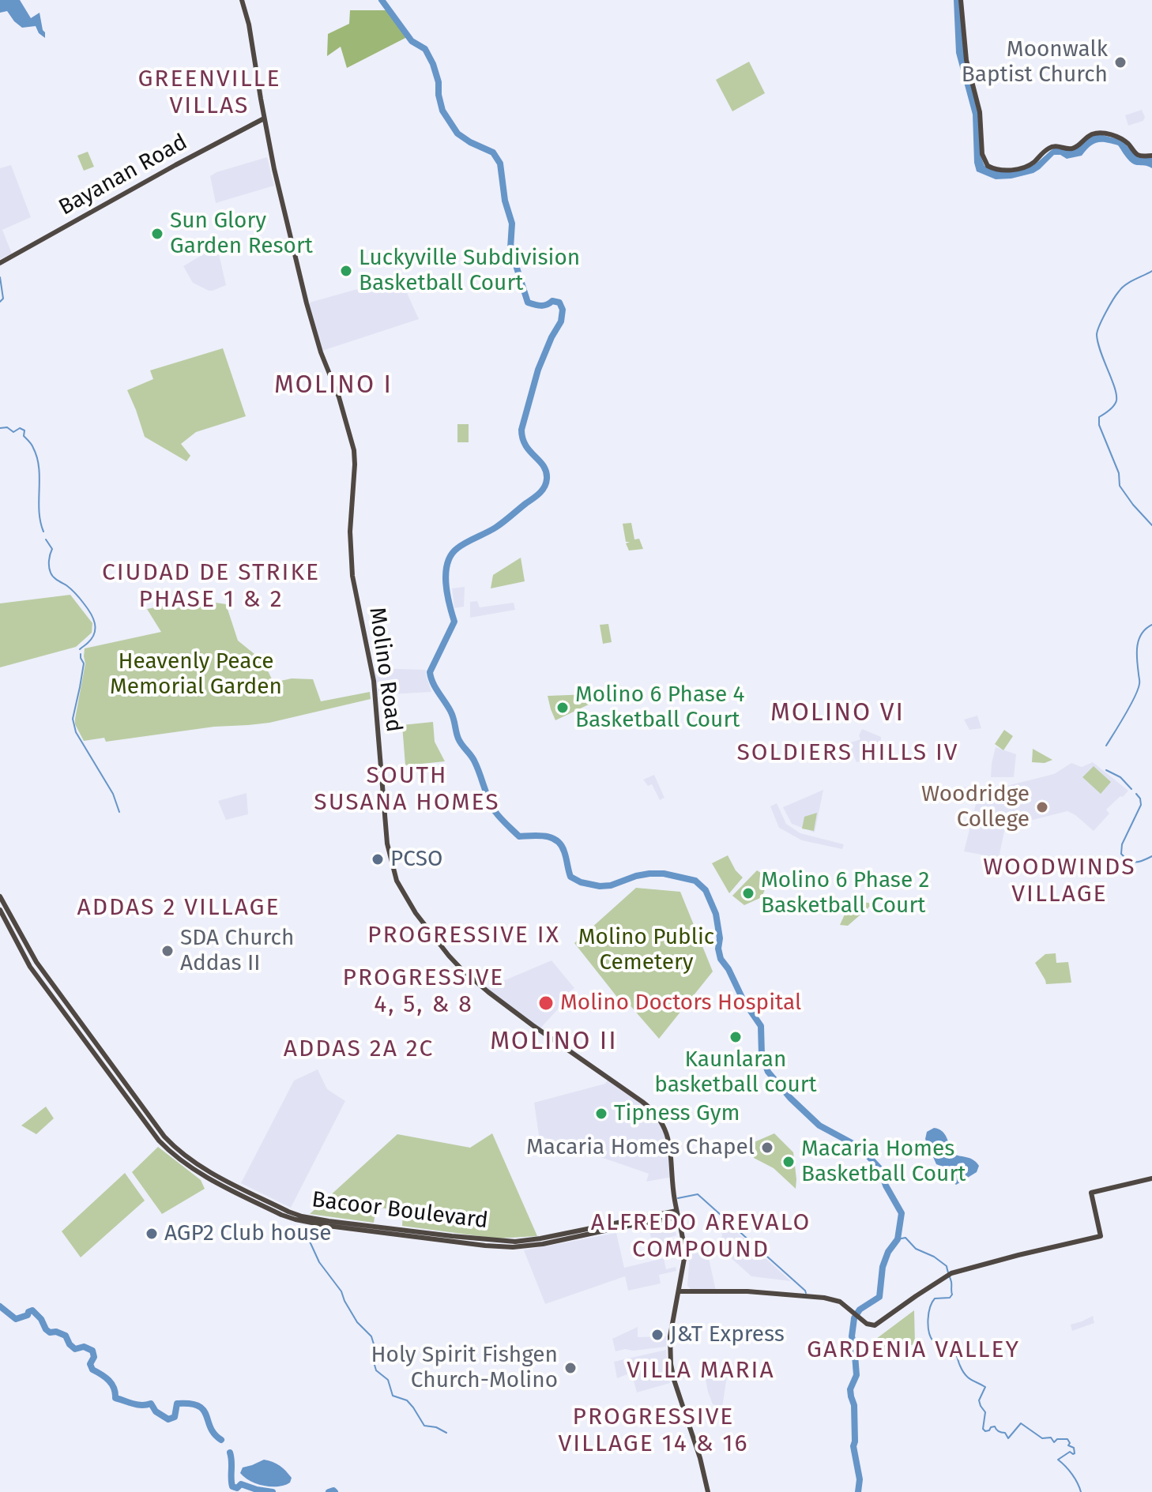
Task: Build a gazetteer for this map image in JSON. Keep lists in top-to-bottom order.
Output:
{
  "streets": {
    "main road": ["Bayanan Road", "Molino Road", "Bacoor Boulevard"]
  },
  "crossings": [
    ["Bayanan Road", "Molino Road"],
    ["Molino Road", "Bacoor Boulevard"]
  ],
  "districts": [
    "GREENVILLE VILLAS",
    "MOLINO I",
    "CIUDAD DE STRIKE PHASE 1 & 2",
    "MOLINO VI",
    "SOLDIERS HILLS IV",
    "SOUTH SUSANA HOMES",
    "WOODWINDS VILLAGE",
    "ADDAS 2 VILLAGE",
    "PROGRESSIVE IX",
    "PROGRESSIVE 4, 5, & 8",
    "MOLINO II",
    "ADDAS 2A 2C",
    "ALFREDO AREVALO COMPOUND",
    "GARDENIA VALLEY",
    "VILLA MARIA",
    "PROGRESSIVE VILLAGE 14 & 16"
  ],
  "parks": ["Heavenly Peace Memorial Garden", "Molino Public Cemetery"],
  "places": [
    "Moonwalk Baptist Church",
    "Sun Glory Garden Resort",
    "Luckyville Subdivision Basketball Court",
    "Molino 6 Phase 4 Basketball Court",
    "Woodridge College",
    "PCSO",
    "Molino 6 Phase 2 Basketball Court",
    "SDA Church Addas II",
    "Molino Doctors Hospital",
    "Kaunlaran basketball court",
    "Tipness Gym",
    "Macaria Homes Chapel",
    "Macaria Homes Basketball Court",
    "AGP2 Club house",
    "J&T Express",
    "Holy Spirit Fishgen Church-Molino"
  ]
}
